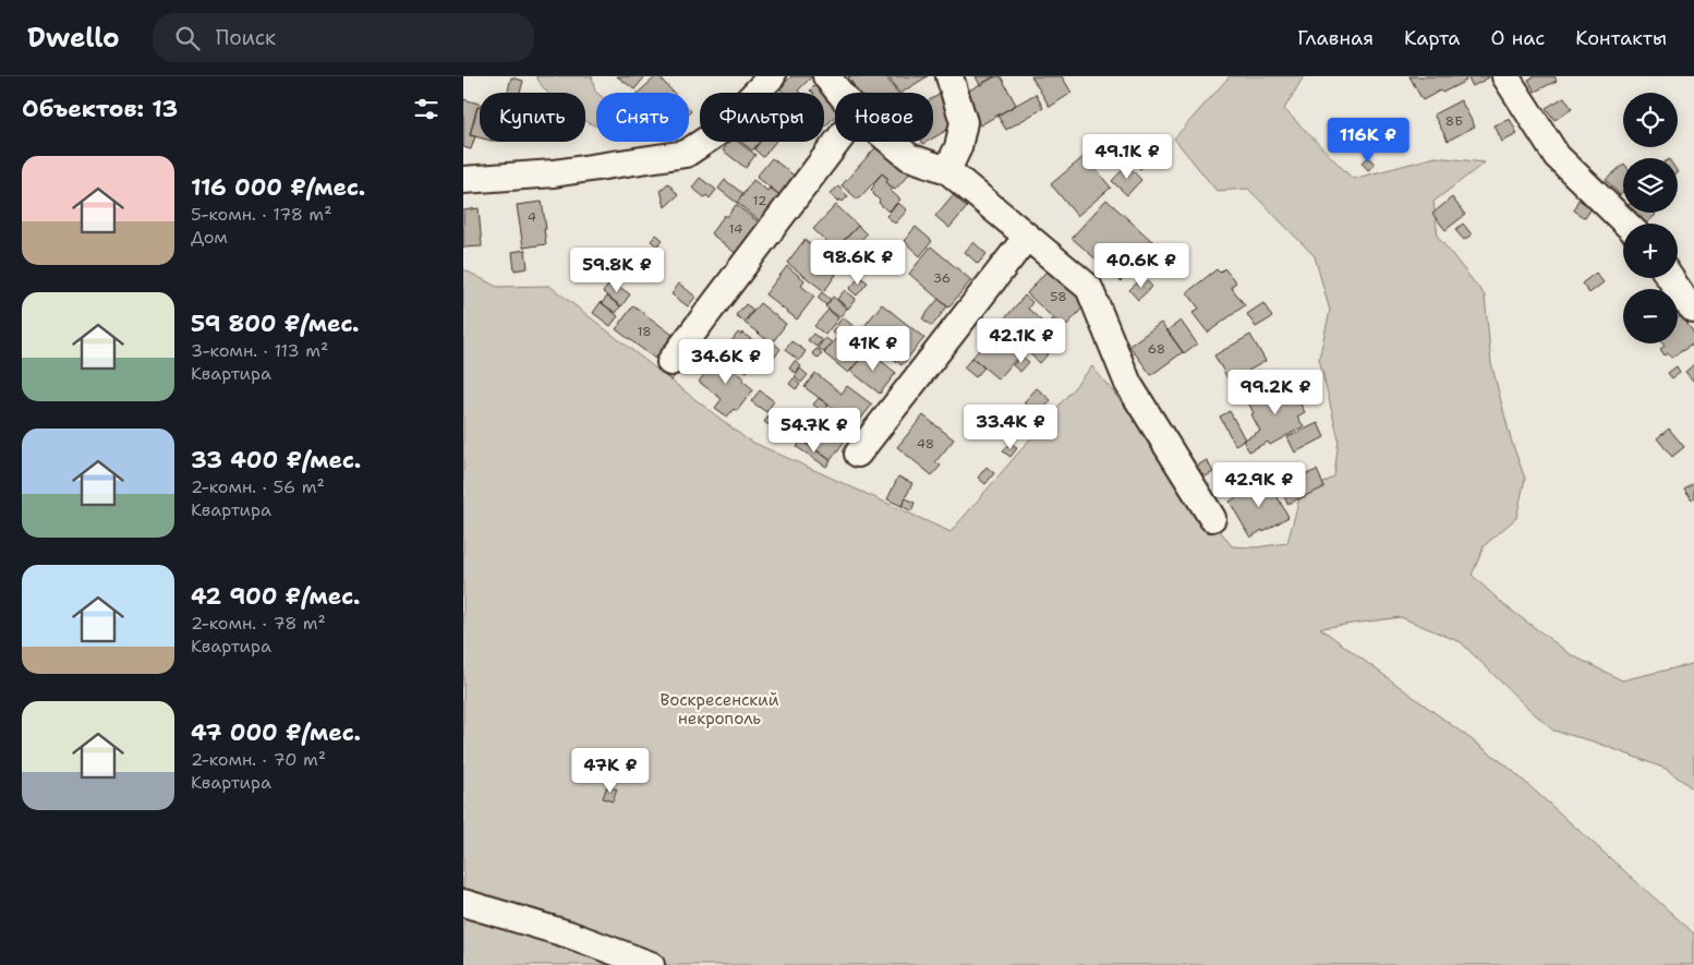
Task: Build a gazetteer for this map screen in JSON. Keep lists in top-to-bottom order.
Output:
{
  "parks": ["Воскресенский некрополь"],
  "house_numbers": [
    "8Б",
    "12",
    "4",
    "14",
    "36",
    "58",
    "18",
    "68",
    "48"
  ],
  "page": {
    "header": "Dwello",
    "search": "Поиск",
    "nav": [
      "Главная",
      "Карта",
      "О нас",
      "Контакты"
    ],
    "heading": "Объектов: 13",
    "map_buttons": ["+", "−"],
    "chip": [
      "Купить",
      "Снять",
      "Фильтры",
      "Новое"
    ],
    "price": [
      "116K ₽",
      "49.1K ₽",
      "98.6K ₽",
      "40.6K ₽",
      "59.8K ₽",
      "42.1K ₽",
      "41K ₽",
      "34.6K ₽",
      "99.2K ₽",
      "33.4K ₽",
      "54.7K ₽",
      "42.9K ₽",
      "47K ₽"
    ],
    "list": [
      {
        "name": "116 000 ₽/мес.",
        "note": "5-комн. · 178 m² · Дом"
      },
      {
        "name": "59 800 ₽/мес.",
        "note": "3-комн. · 113 m² · Квартира"
      },
      {
        "name": "33 400 ₽/мес.",
        "note": "2-комн. · 56 m² · Квартира"
      },
      {
        "name": "42 900 ₽/мес.",
        "note": "2-комн. · 78 m² · Квартира"
      },
      {
        "name": "47 000 ₽/мес.",
        "note": "2-комн. · 70 m² · Квартира"
      }
    ]
  }
}
